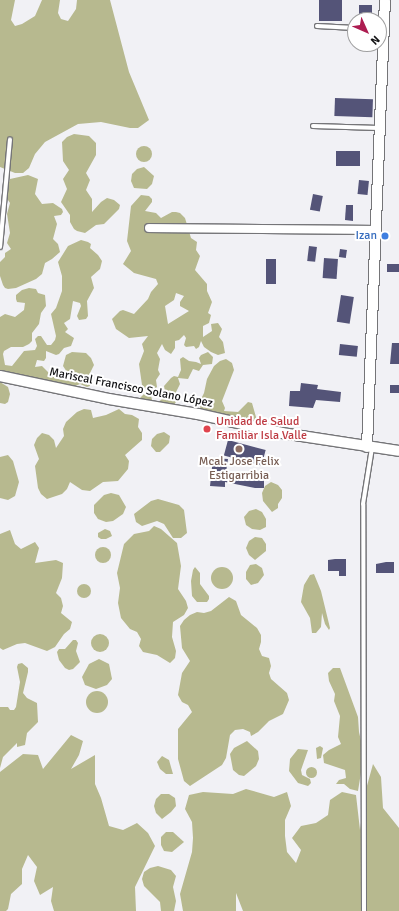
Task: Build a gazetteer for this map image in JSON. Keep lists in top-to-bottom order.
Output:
{
  "streets": {
    "street": ["Mariscal Francisco Solano López"]
  },
  "places": ["Izan", "Unidad de Salud Familiar Isla Valle", "Mcal. Jose Felix Estigarribia"],
  "north": "bottom right"
}
